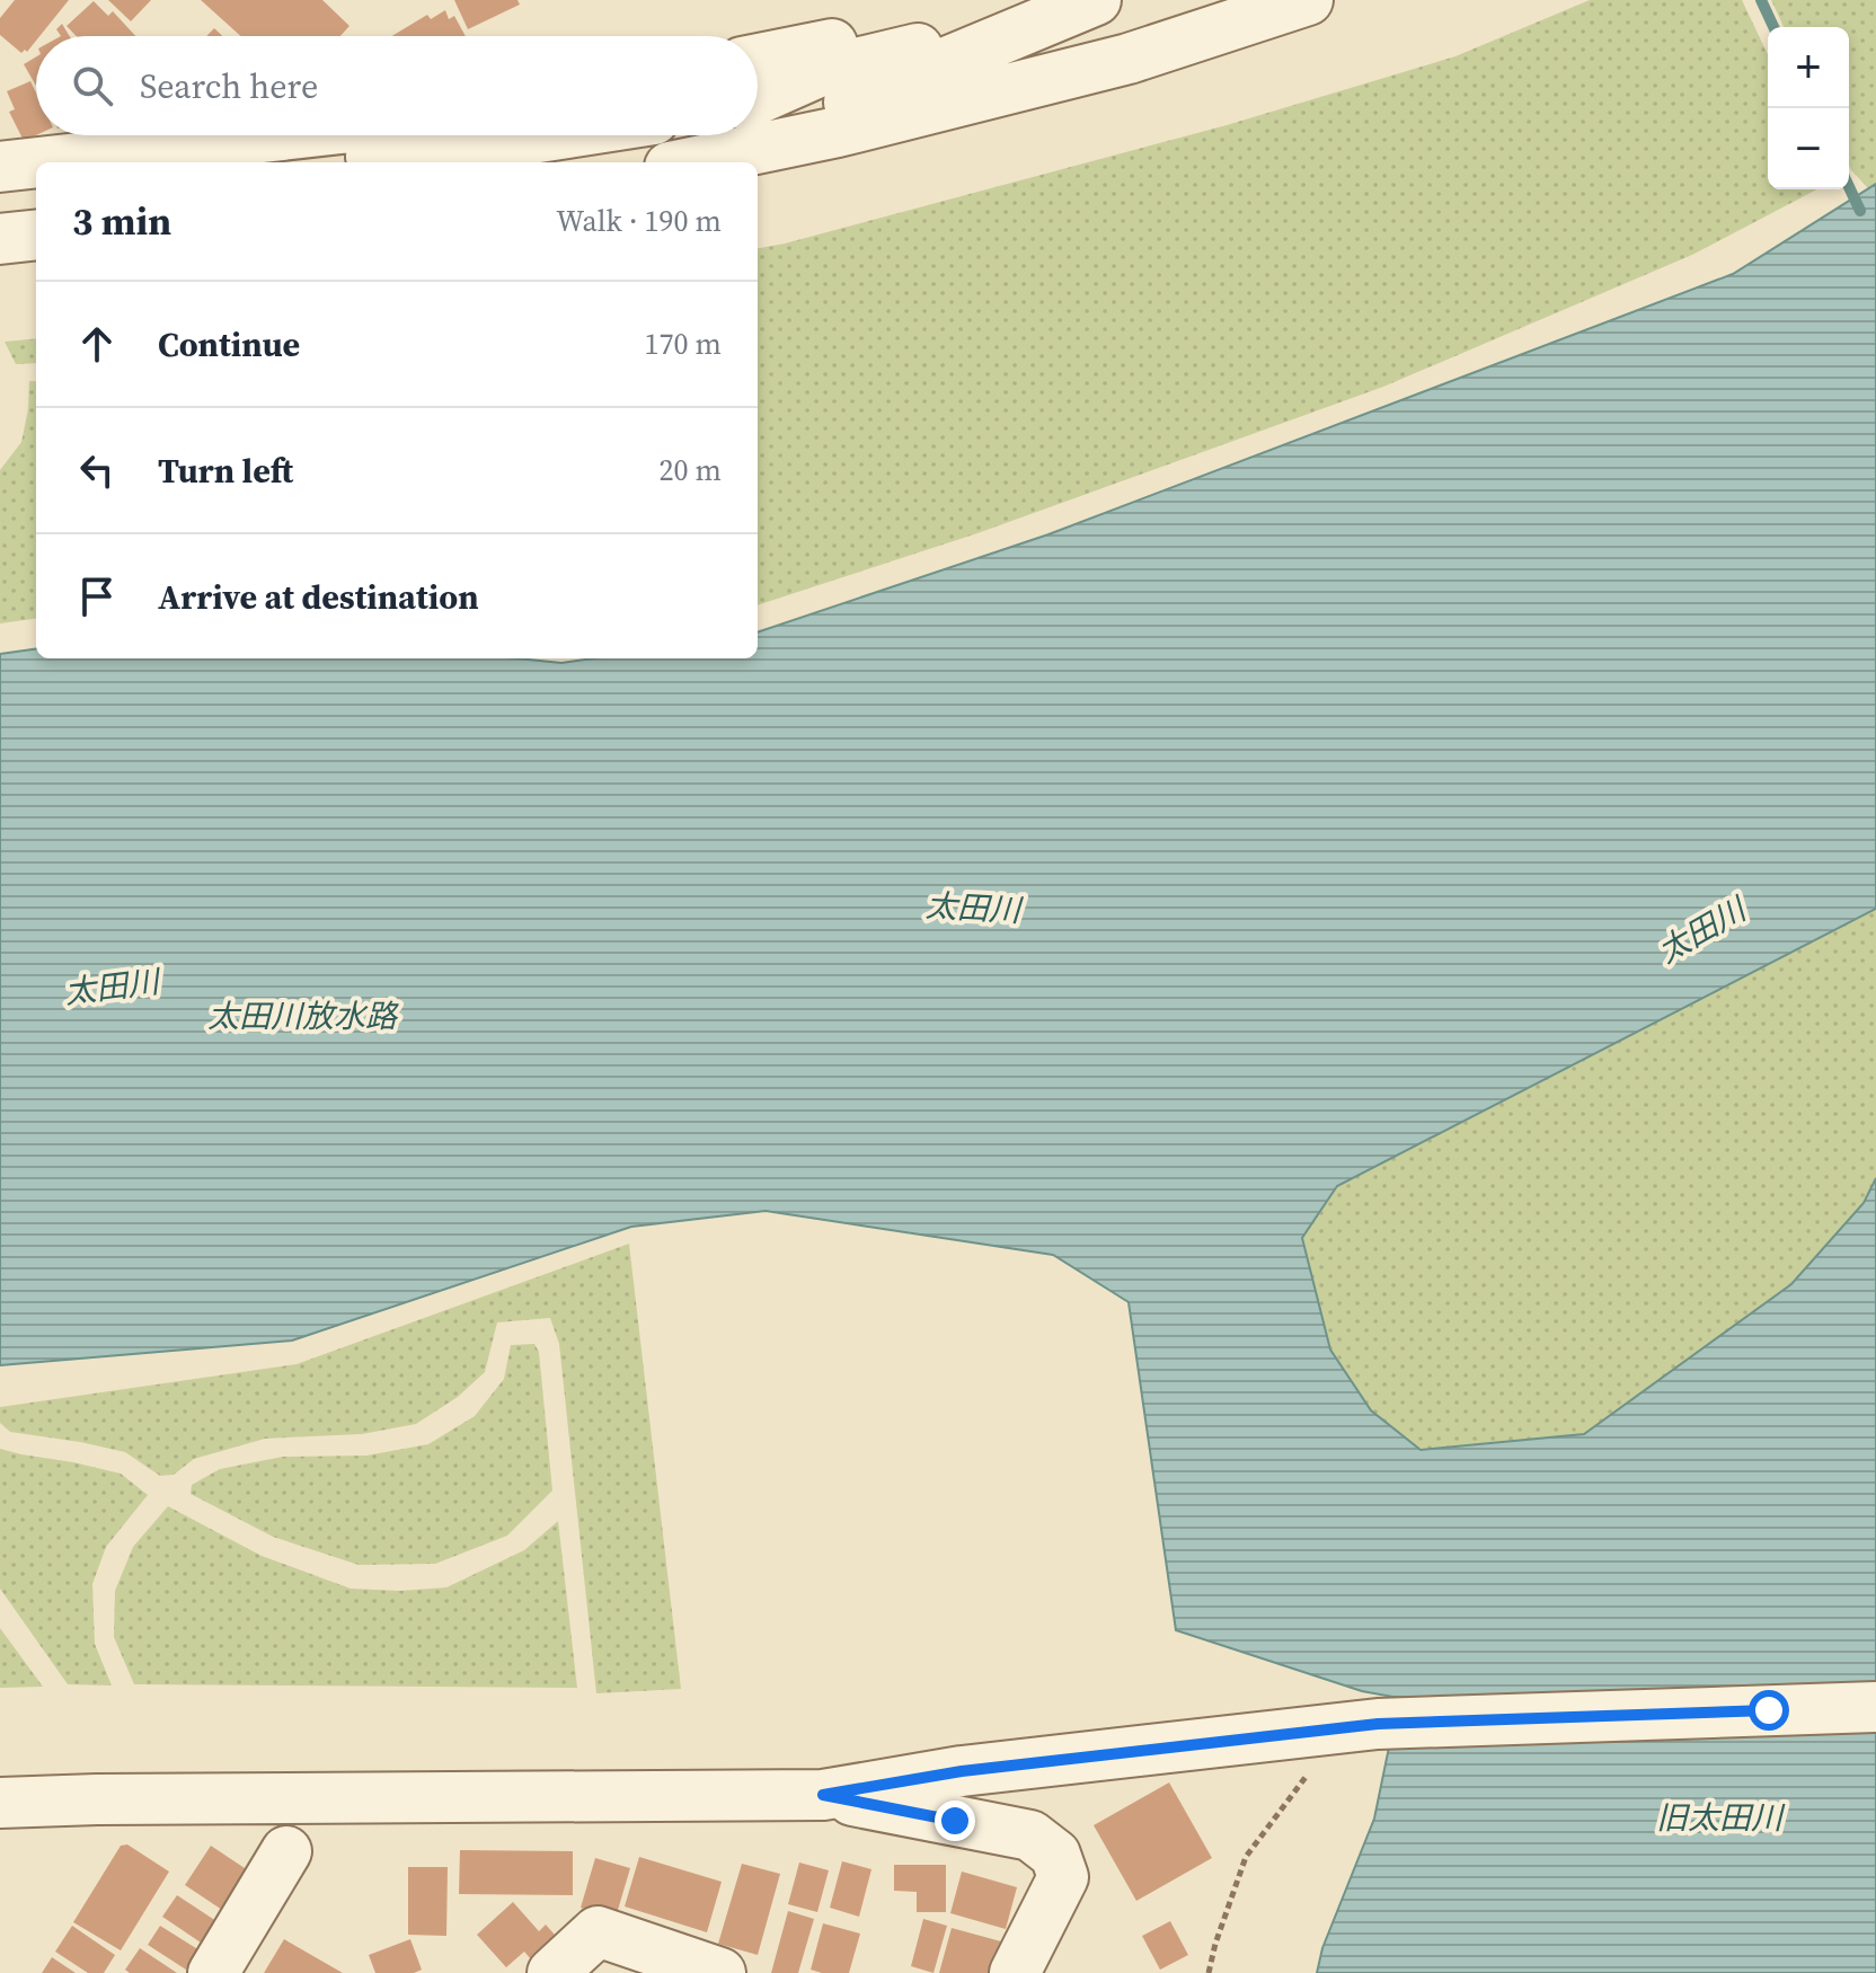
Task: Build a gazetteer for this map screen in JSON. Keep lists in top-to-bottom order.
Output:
{
  "water": ["太田川", "太田川放水路", "旧太田川"],
  "page": {
    "map_buttons": ["+", "−"],
    "search": "Search here",
    "heading": ["3 min", "Walk · 190 m"],
    "list": [
      ["Continue", "170 m"],
      ["Turn left", "20 m"],
      "Arrive at destination"
    ]
  }
}
